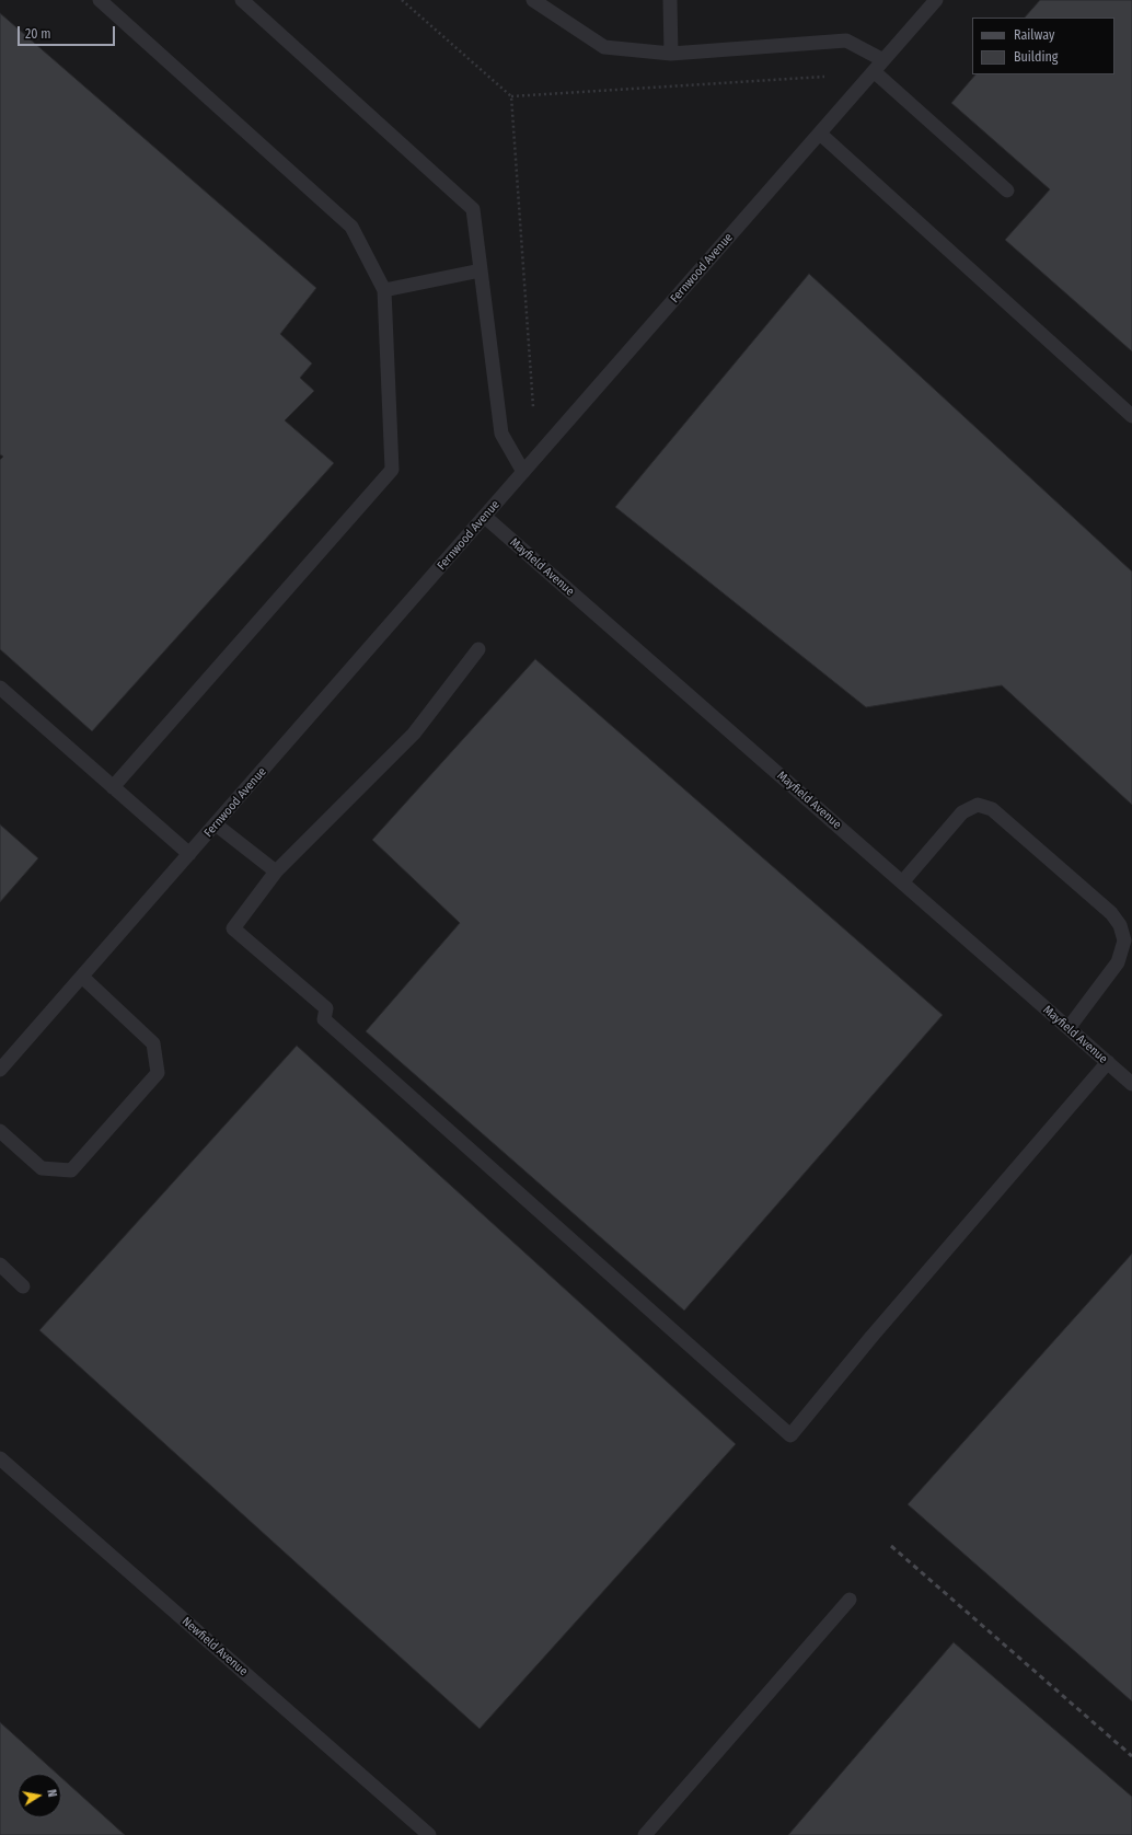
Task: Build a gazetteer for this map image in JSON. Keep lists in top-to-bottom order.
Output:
{
  "streets": {
    "lane": ["Fernwood Avenue", "Mayfield Avenue", "Newfield Avenue"]
  },
  "crossings": [
    ["Fernwood Avenue", "Mayfield Avenue"]
  ],
  "legend": ["Railway", "Building"],
  "scale_bar": "20 m",
  "north": "right"
}
